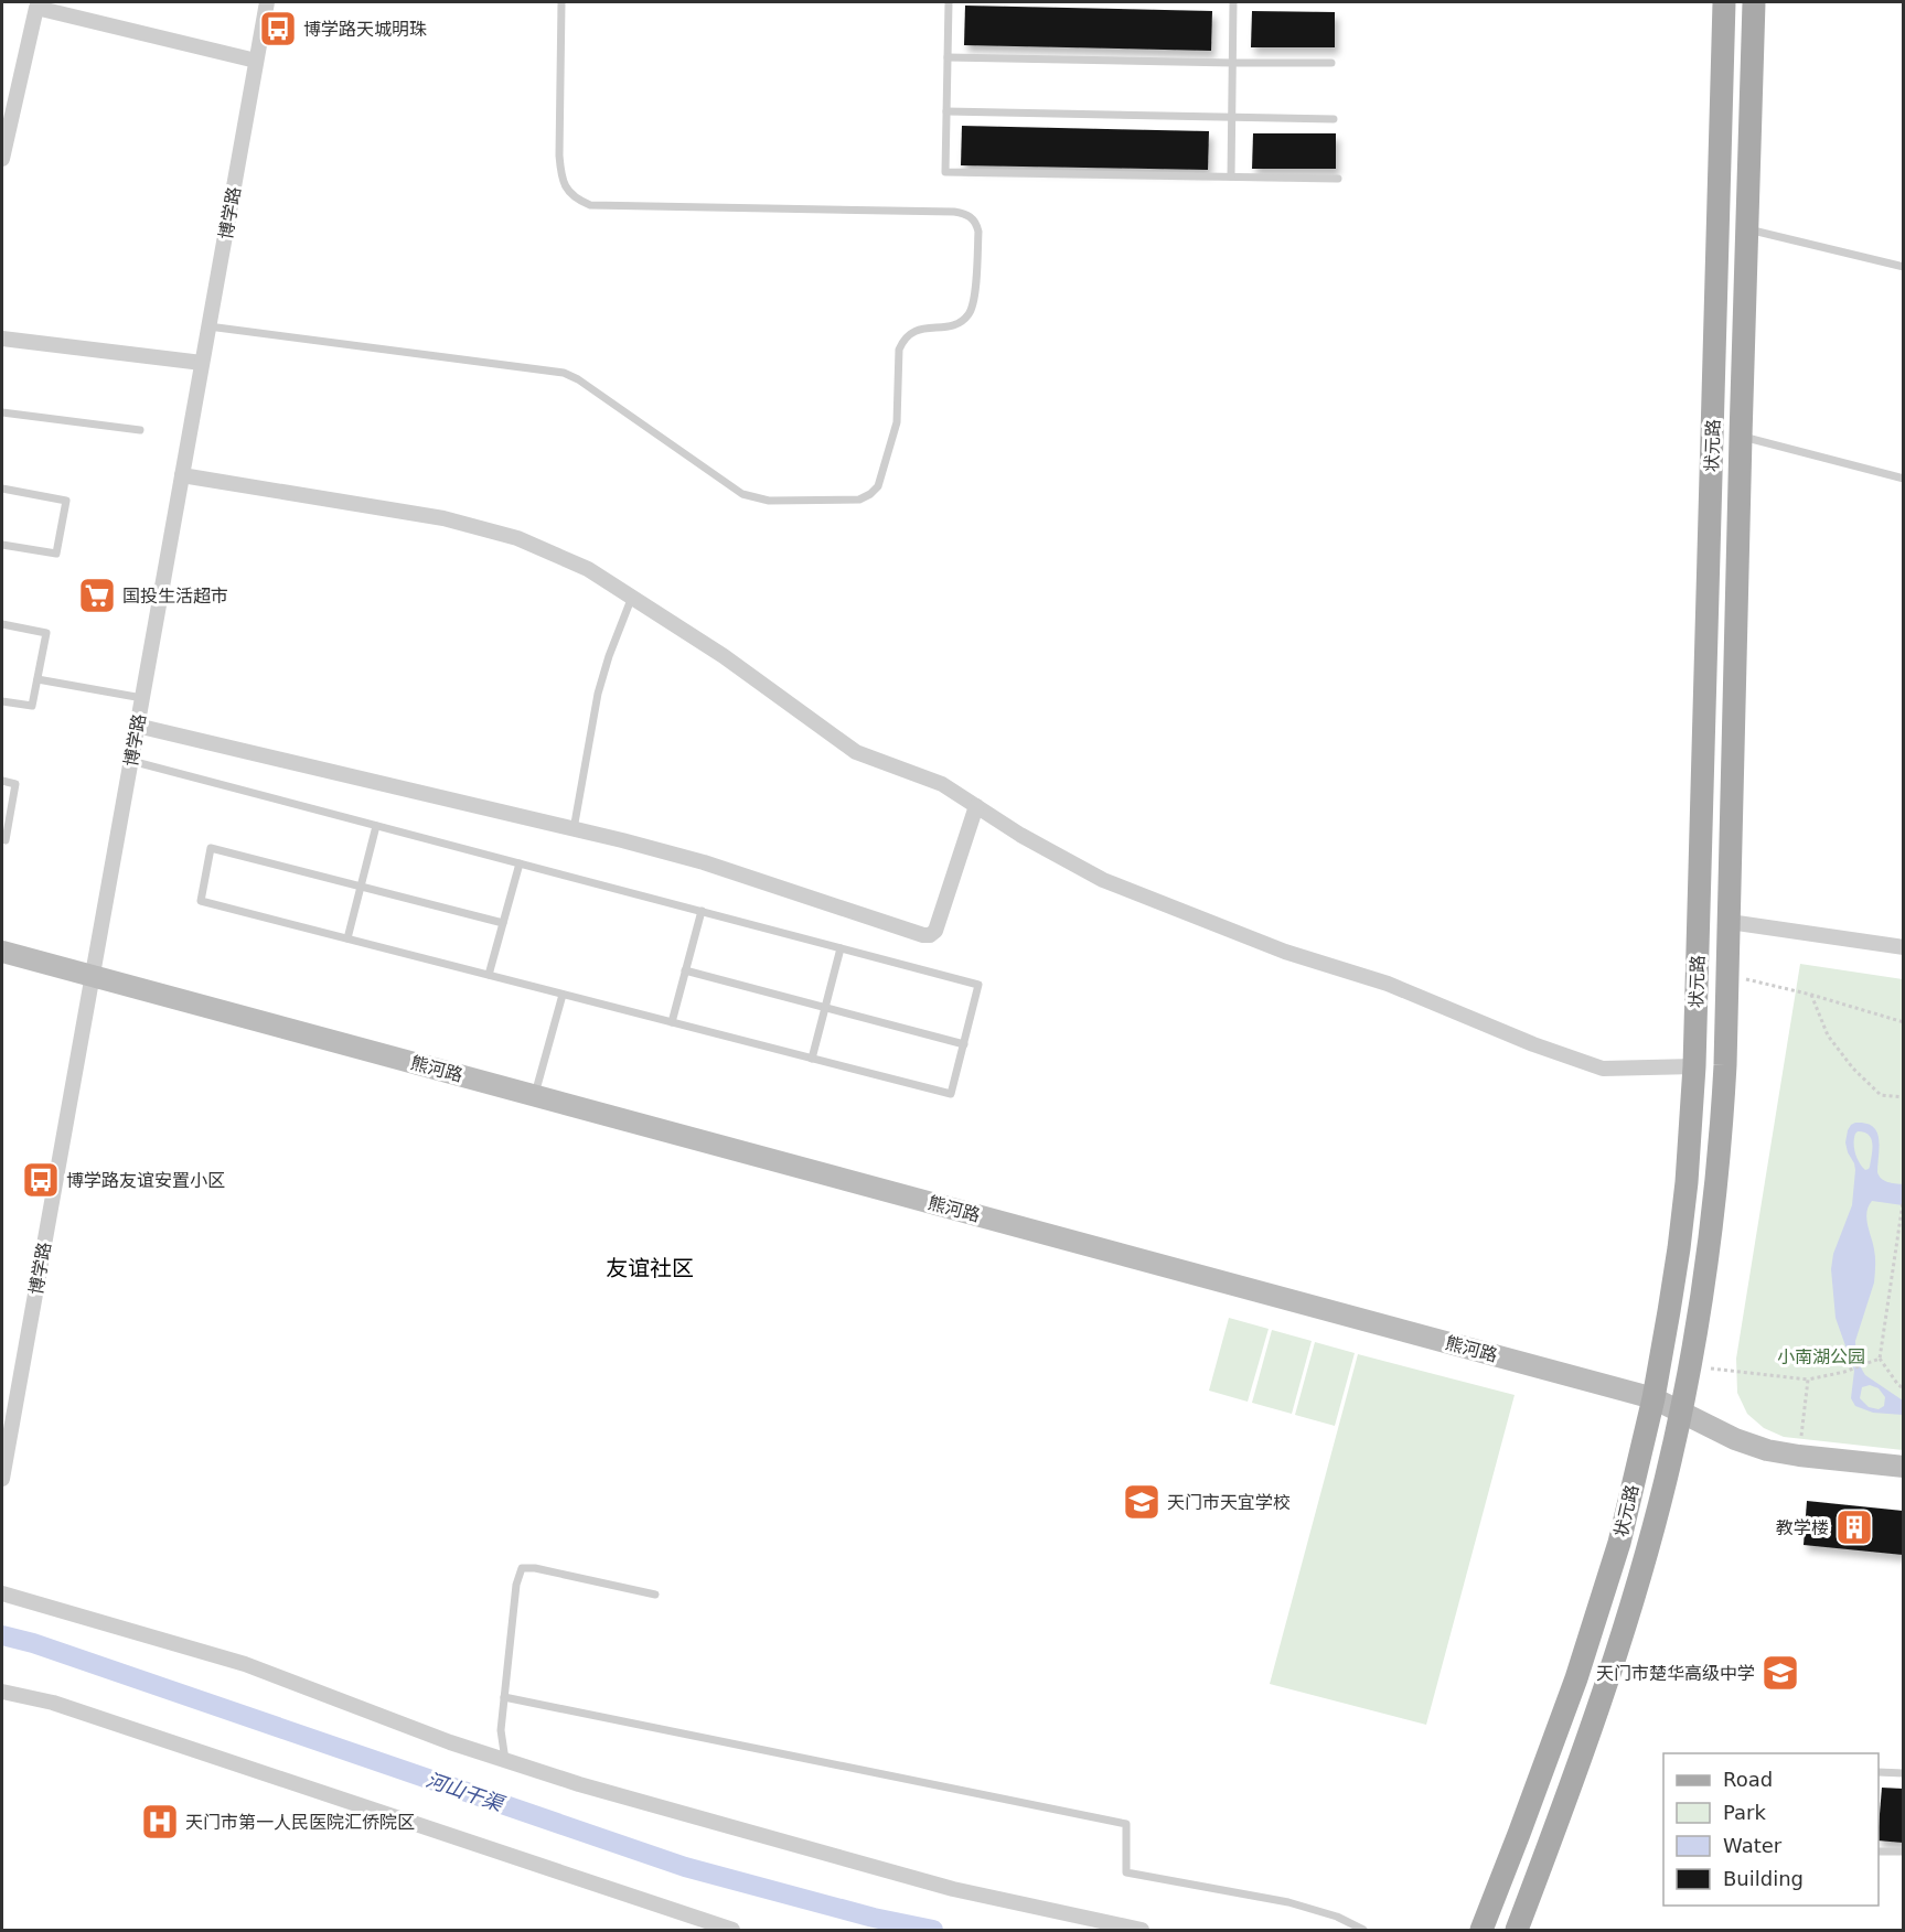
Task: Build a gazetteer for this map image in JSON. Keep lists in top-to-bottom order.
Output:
{
  "streets": {
    "main road": ["状元路"],
    "street": ["博学路", "熊河路"]
  },
  "crossings": [
    ["博学路", "熊河路"],
    ["状元路", "熊河路"]
  ],
  "districts": ["友谊社区"],
  "water": ["河山干渠"],
  "parks": ["小南湖公园"],
  "places": {
    "bus stop": ["博学路天城明珠", "博学路友谊安置小区"],
    "supermarket": ["国投生活超市"],
    "school or university": ["天门市天宜学校", "天门市楚华高级中学"],
    "building": ["教学楼"],
    "hospital": ["天门市第一人民医院汇侨院区"]
  },
  "legend": [
    "Road",
    "Park",
    "Water",
    "Building"
  ]
}
